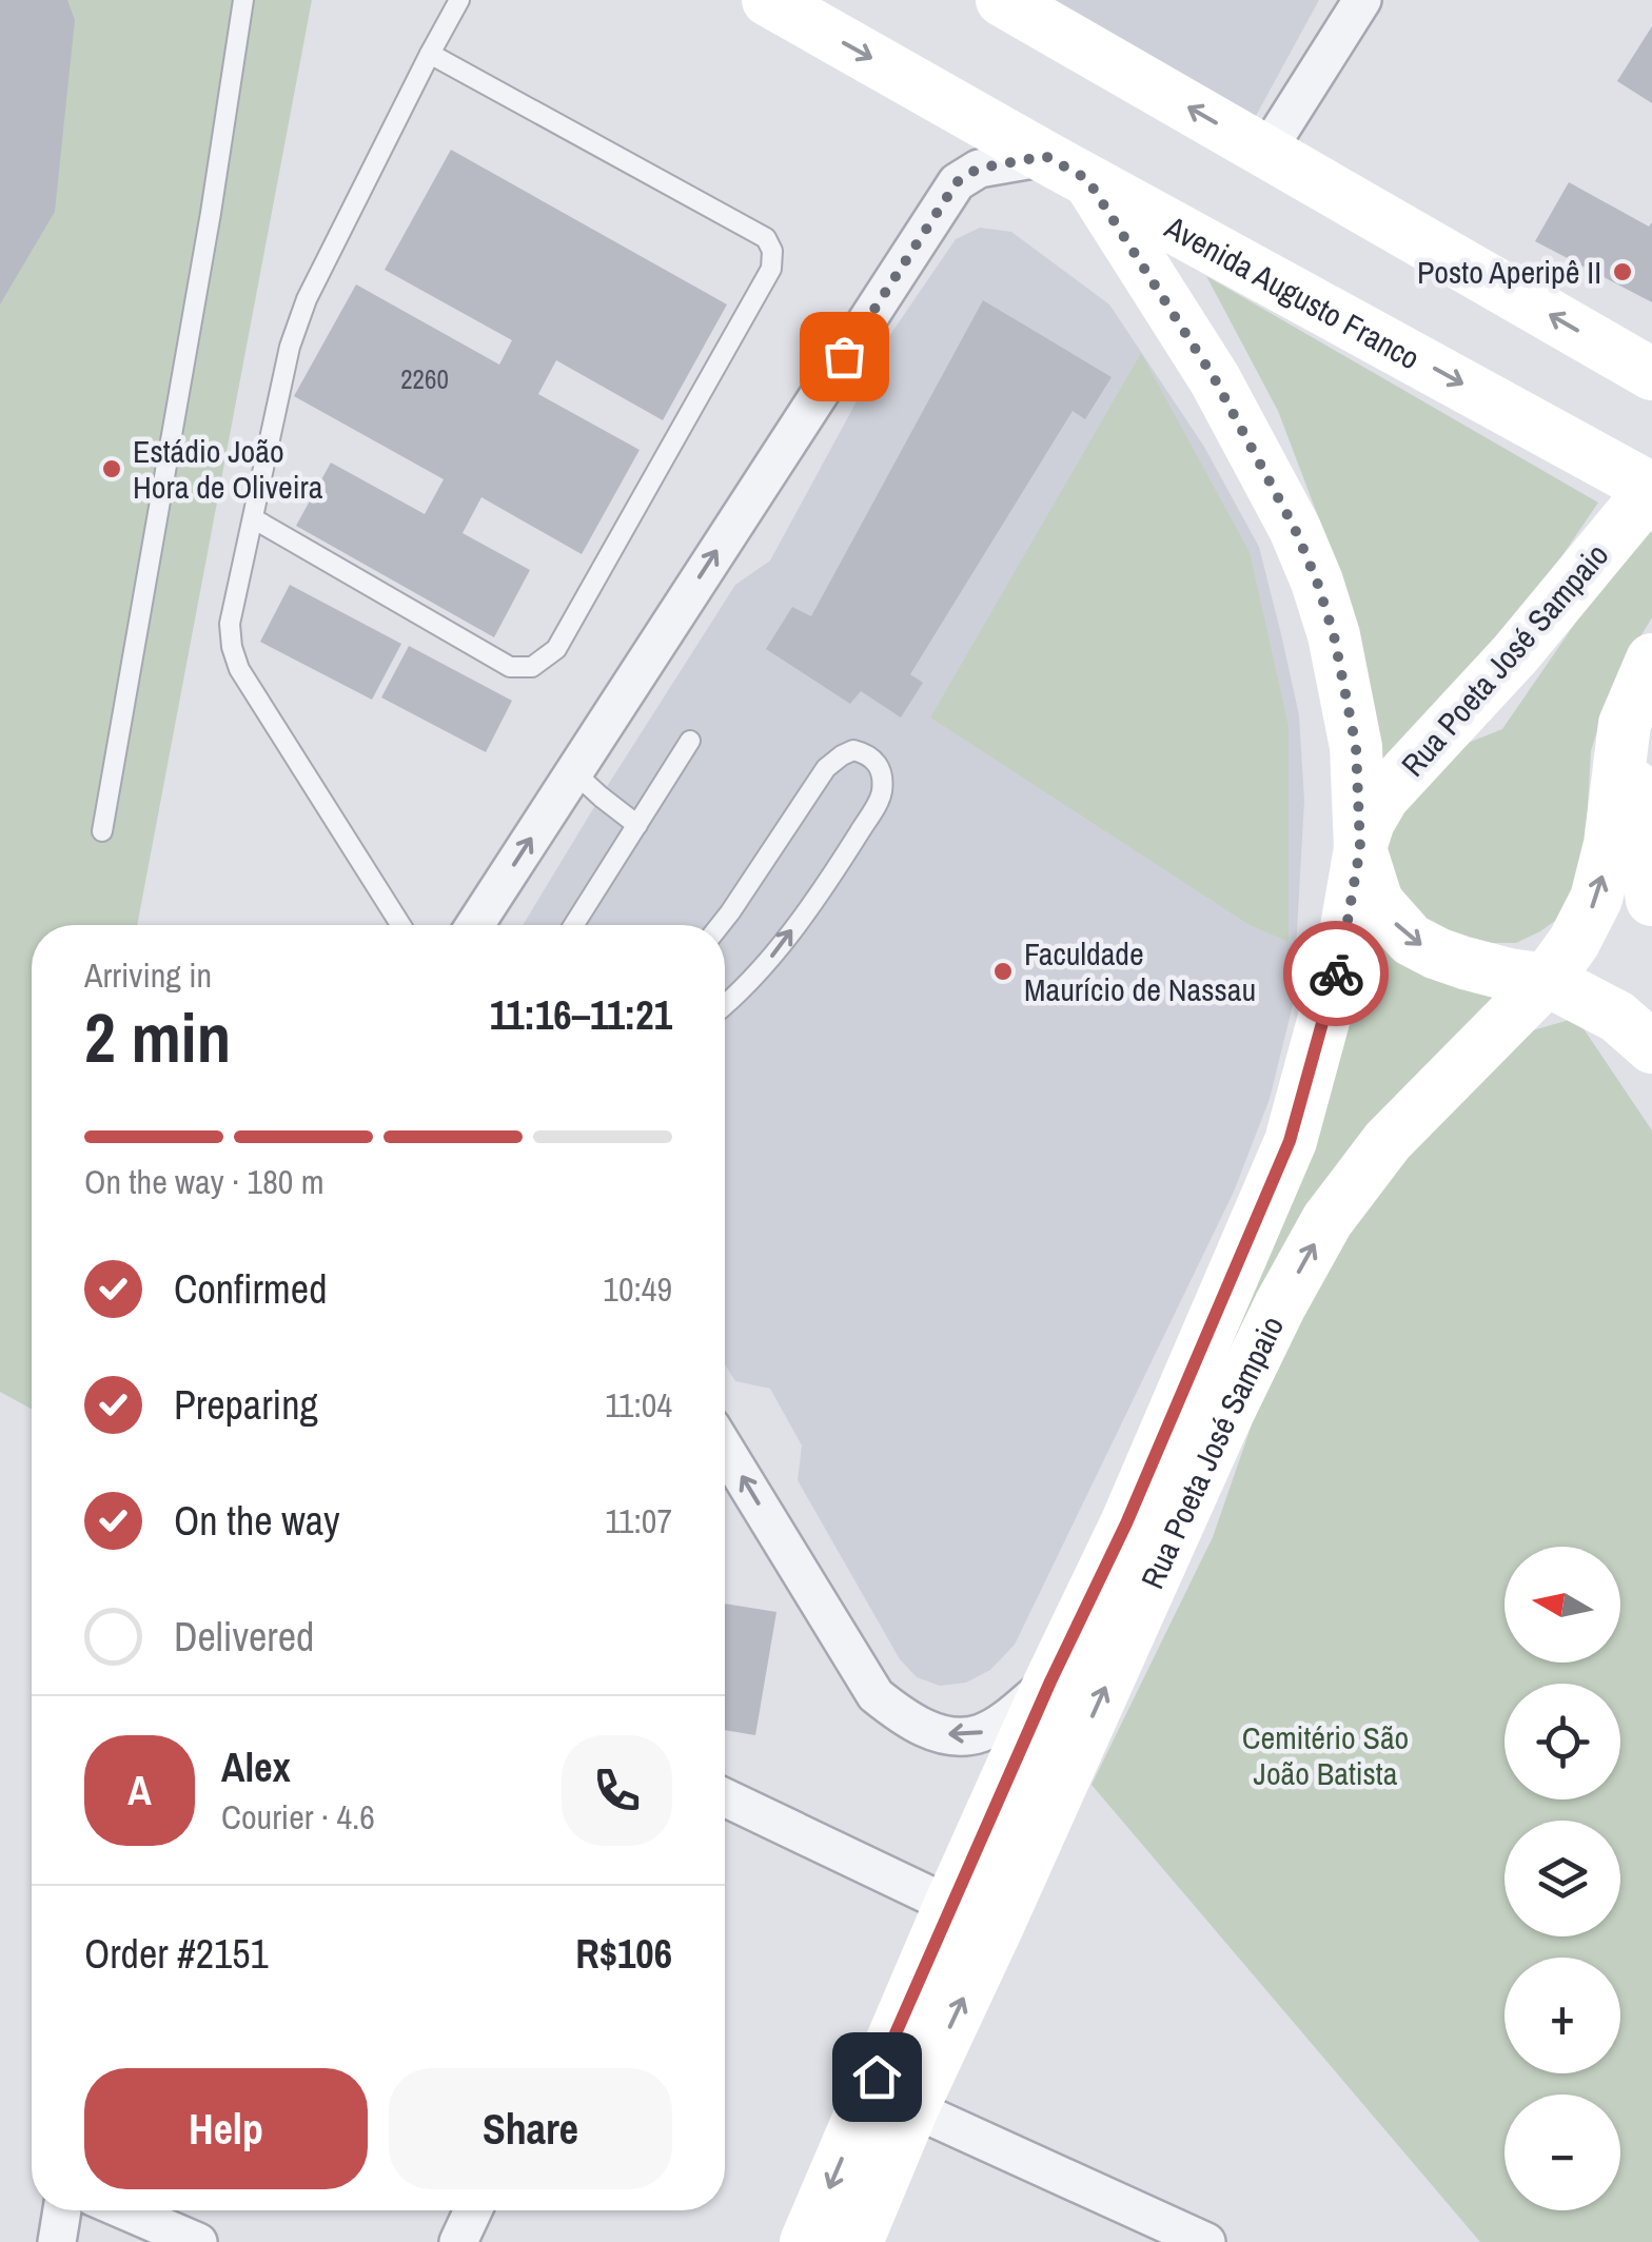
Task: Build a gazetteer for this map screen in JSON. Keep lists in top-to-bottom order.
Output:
{
  "streets": {
    "main road": ["Avenida Augusto Franco", "Rua Poeta José Sampaio"]
  },
  "crossings": [
    ["Avenida Augusto Franco", "Rua Poeta José Sampaio"]
  ],
  "parks": ["Cemitério São João Batista"],
  "places": ["Posto Aperipê II", "Estádio João Hora de Oliveira", "Faculdade Maurício de Nassau"],
  "house_numbers": ["2260"],
  "north": "left",
  "page": {
    "heading": ["2 min", "Arriving in", "11:16–11:21"],
    "panel": [
      "Alex",
      "Courier · 4.6",
      "Order #2151",
      "R$106"
    ],
    "bar": "On the way · 180 m",
    "list": [
      ["Confirmed", "10:49"],
      ["Preparing", "11:04"],
      ["On the way", "11:07"],
      "Delivered"
    ],
    "map_buttons": ["+", "−"],
    "round": "A",
    "buttons": ["Help", "Share"]
  }
}
